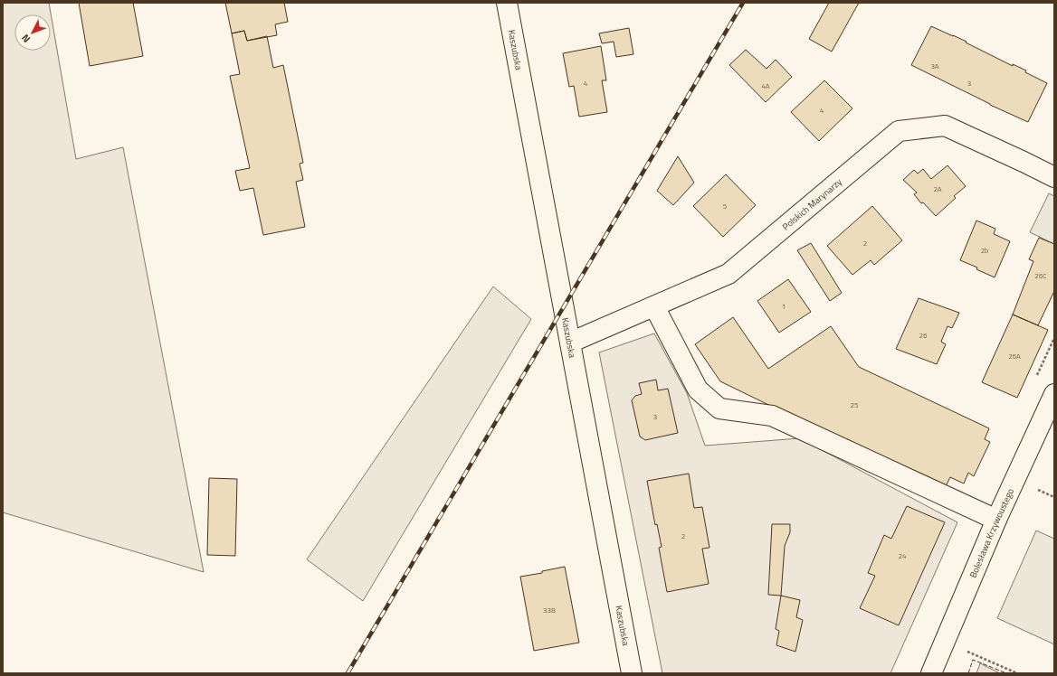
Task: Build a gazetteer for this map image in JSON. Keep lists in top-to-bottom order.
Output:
{
  "streets": {
    "street": ["Kaszubska", "Polskich Marynarzy", "Bolesława Krzywoustego"]
  },
  "crossings": [
    ["Kaszubska", "Polskich Marynarzy"]
  ],
  "house_numbers": [
    "3A",
    "4",
    "3",
    "4A",
    "4",
    "2A",
    "5",
    "2",
    "2b",
    "26C",
    "1",
    "26",
    "26A",
    "25",
    "3",
    "2",
    "24",
    "33B"
  ],
  "north": "bottom left"
}
